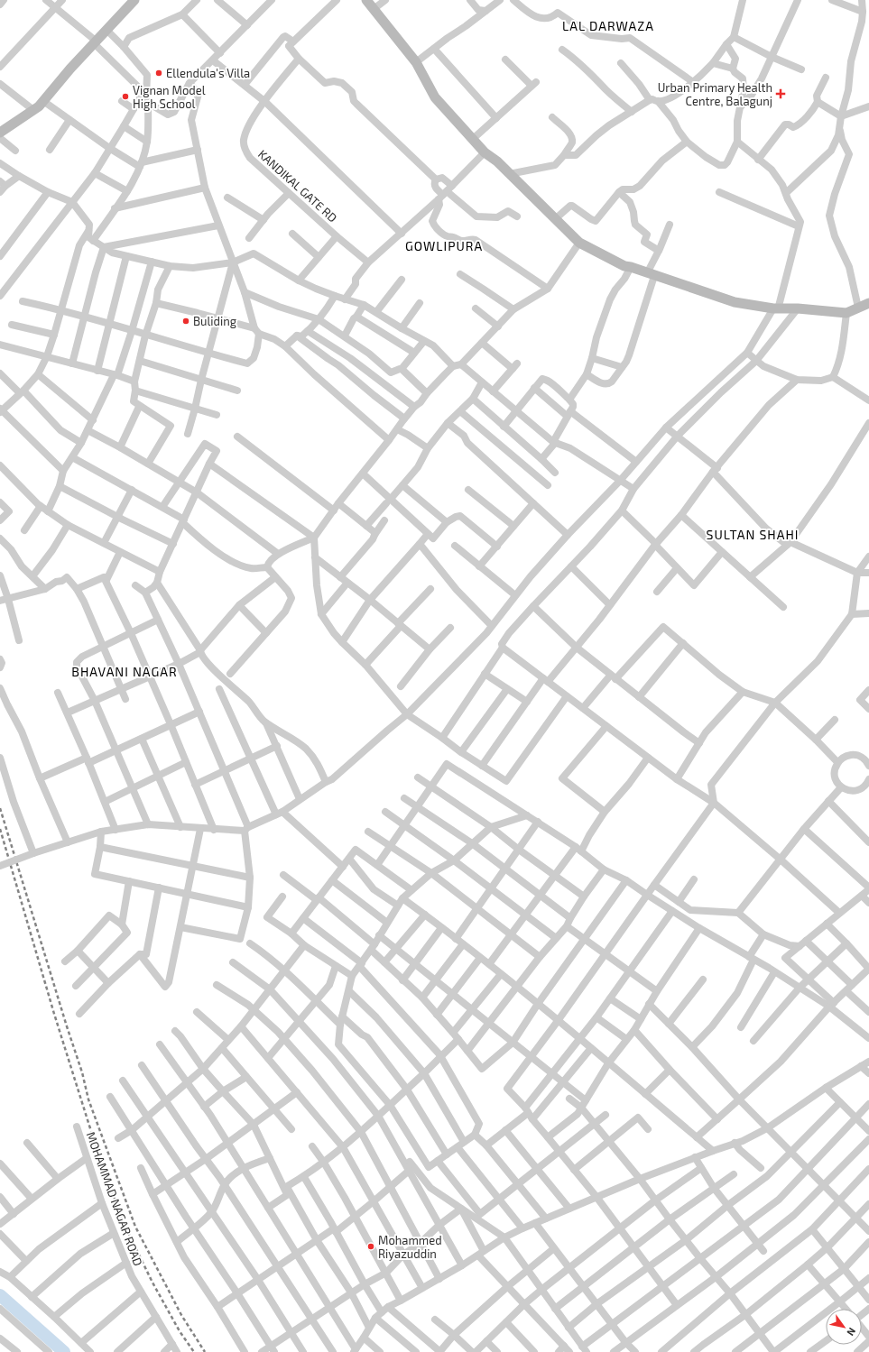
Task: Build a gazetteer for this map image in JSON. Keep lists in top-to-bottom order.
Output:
{
  "streets": {
    "street": ["KANDIKAL GATE RD", "MOHAMMAD NAGAR ROAD"]
  },
  "districts": [
    "LAL DARWAZA",
    "GOWLIPURA",
    "SULTAN SHAHI",
    "BHAVANI NAGAR"
  ],
  "places": {
    "other": [
      "Ellendula's Villa",
      "Vignan Model High School",
      "Buliding",
      "Mohammed Riyazuddin"
    ],
    "health": ["Urban Primary Health Centre, Balagunj"]
  },
  "north": "bottom right"
}
